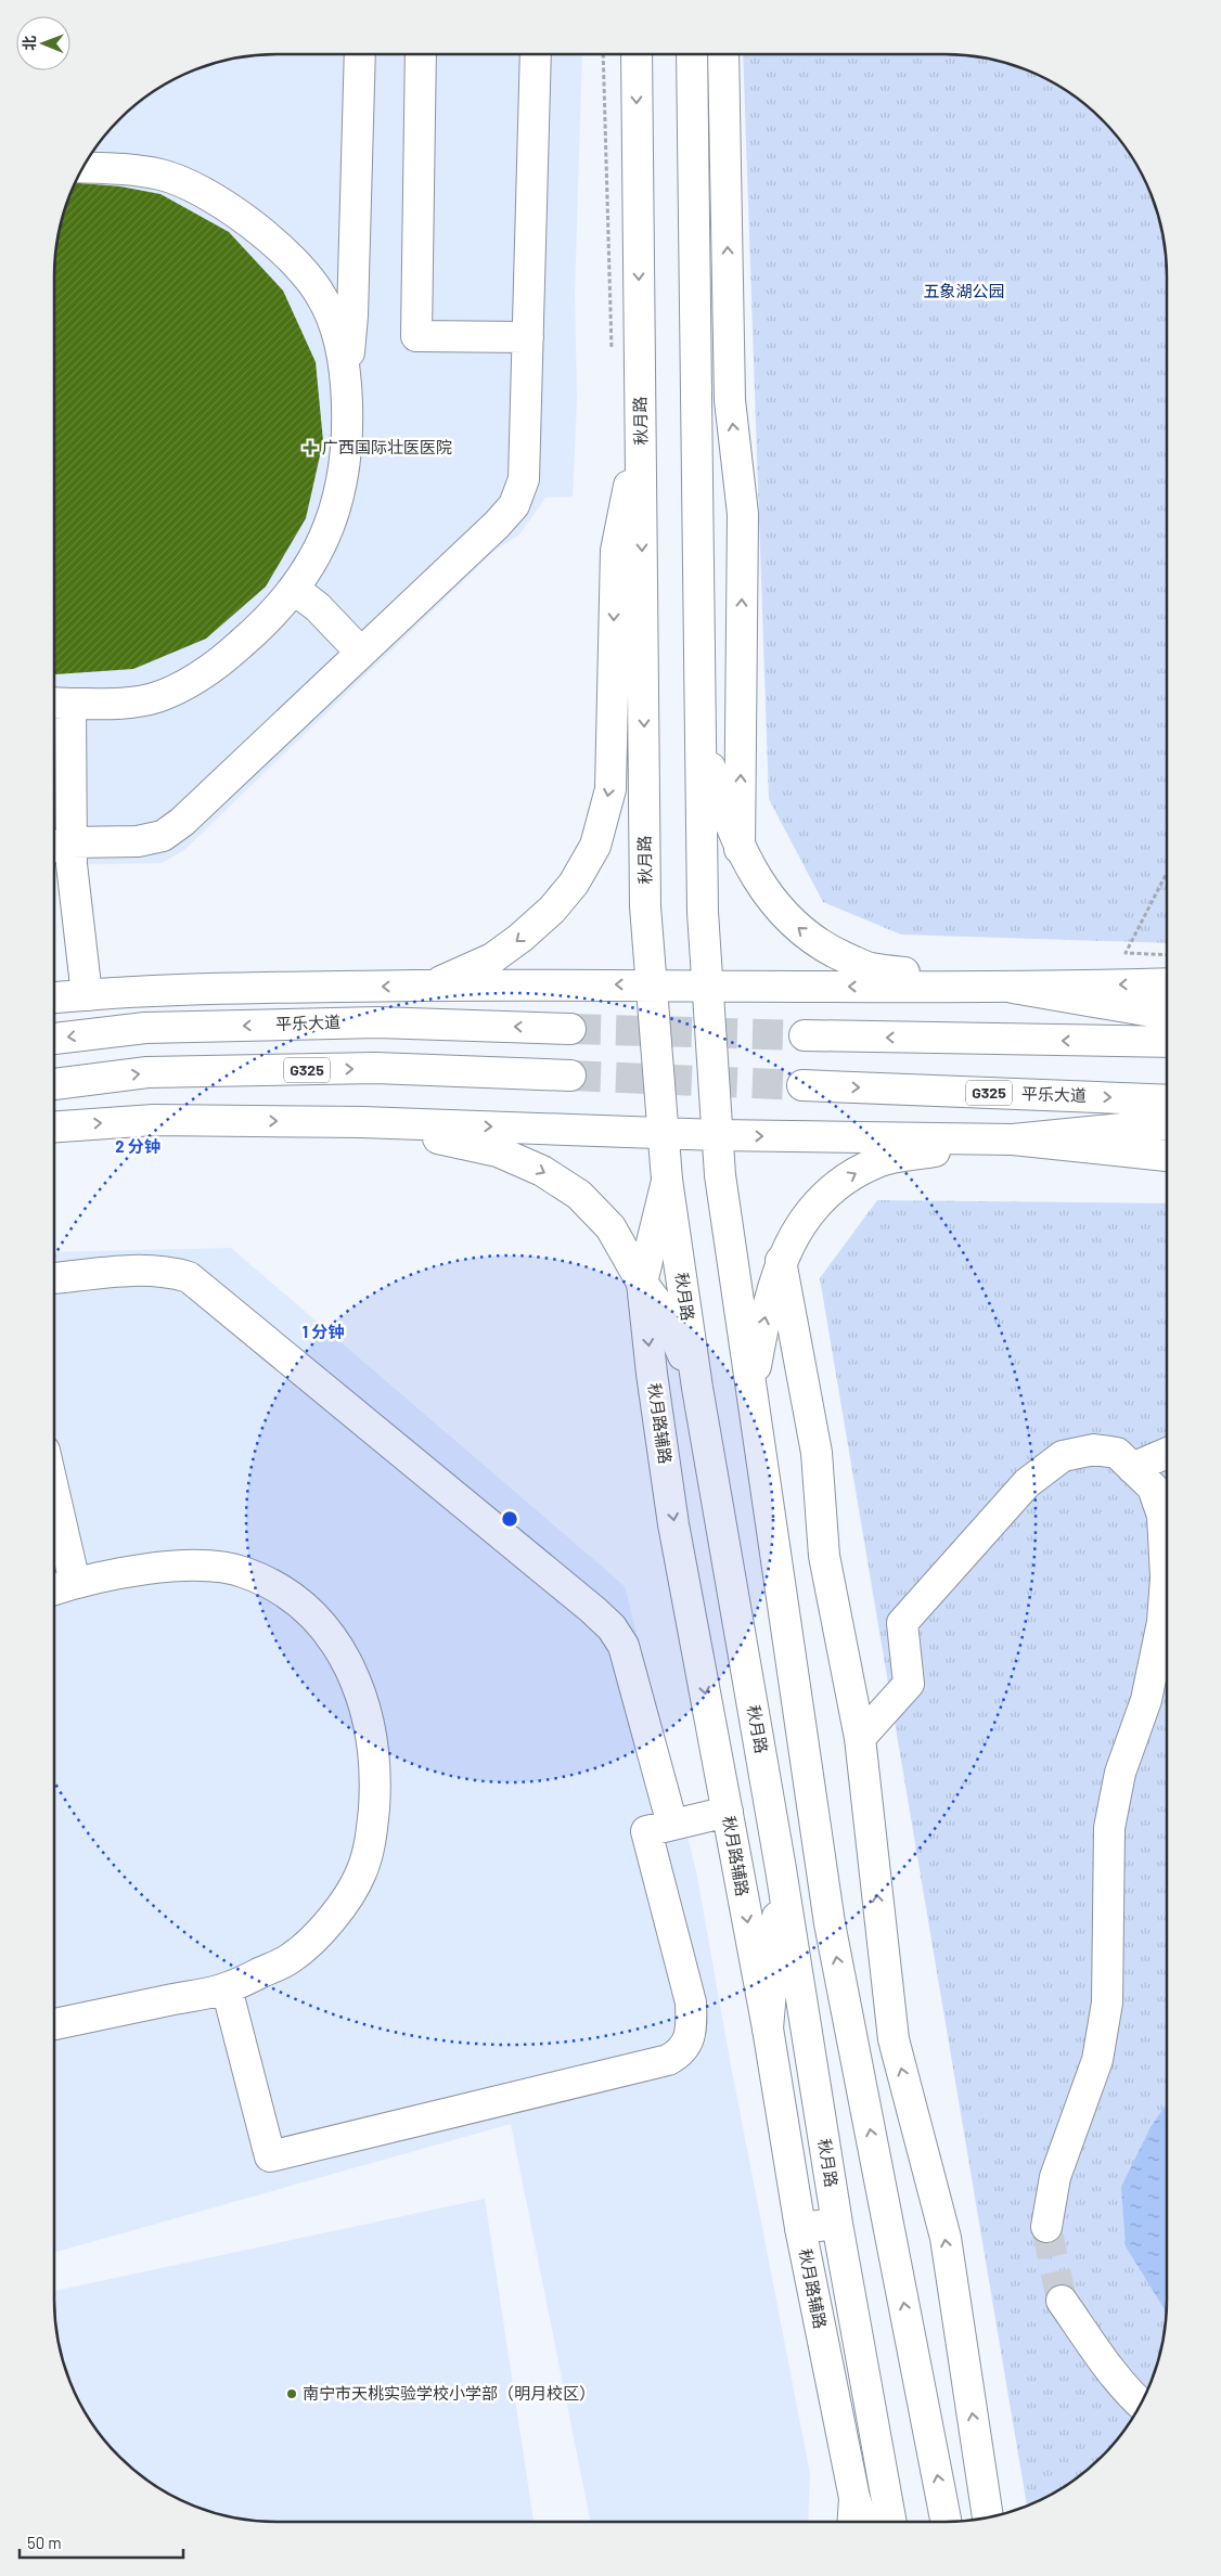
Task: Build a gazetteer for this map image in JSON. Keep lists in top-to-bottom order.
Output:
{
  "streets": {
    "main road": [
      "秋月路",
      "平乐大道",
      "G325",
      "秋月路辅路"
    ]
  },
  "crossings": [
    ["秋月路", "秋月路辅路"]
  ],
  "parks": ["五象湖公园"],
  "places": {
    "health": ["广西国际壮医医院"],
    "other": ["南宁市天桃实验学校小学部（明月校区）"]
  },
  "scale_bar": "50 m",
  "north": "left",
  "rings": ["2 分钟", "1 分钟"]
}
